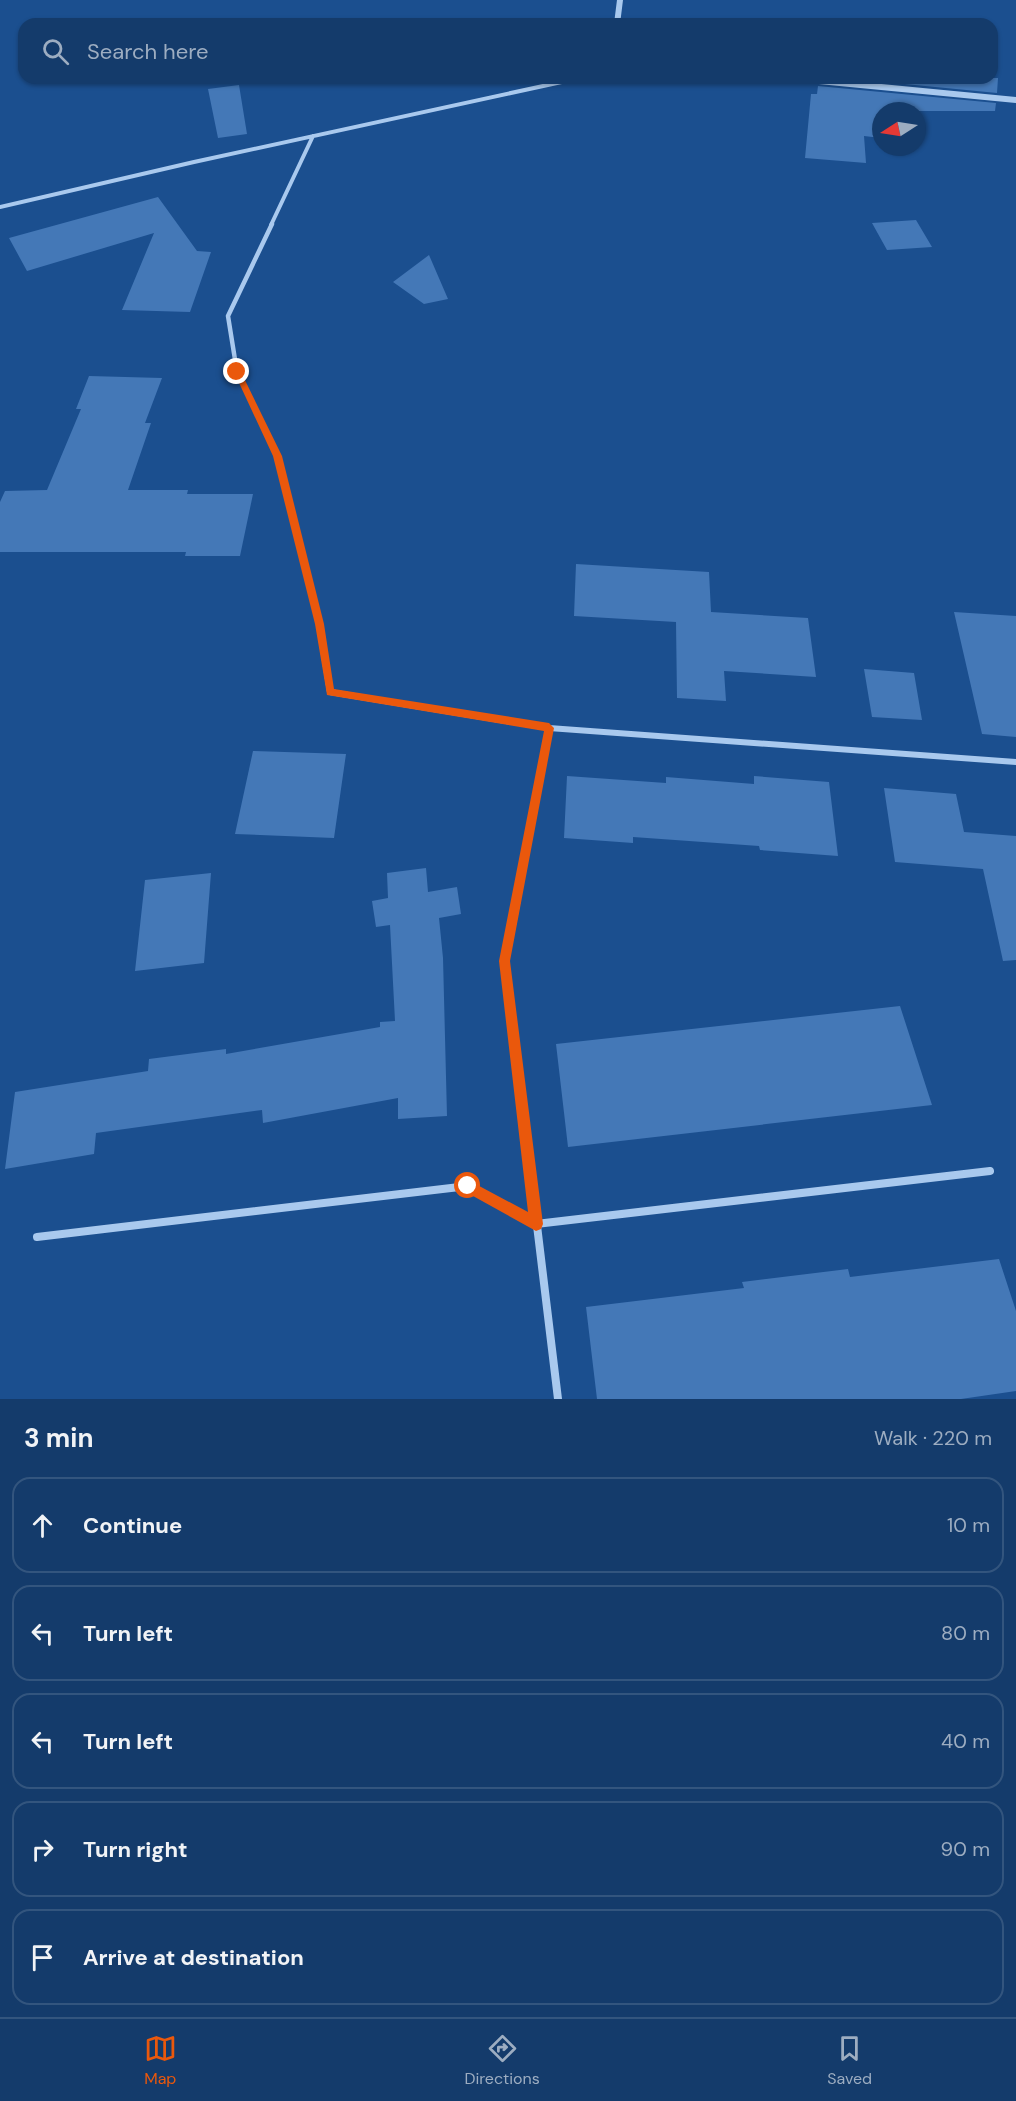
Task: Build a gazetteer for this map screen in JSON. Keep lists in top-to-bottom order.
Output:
{
  "north": "left",
  "page": {
    "search": "Search here",
    "heading": ["3 min", "Walk · 220 m"],
    "list": [
      ["Continue", "10 m"],
      ["Turn left", "80 m"],
      ["Turn left", "40 m"],
      ["Turn right", "90 m"],
      "Arrive at destination"
    ],
    "nav": ["Map", "Directions", "Saved"]
  }
}
